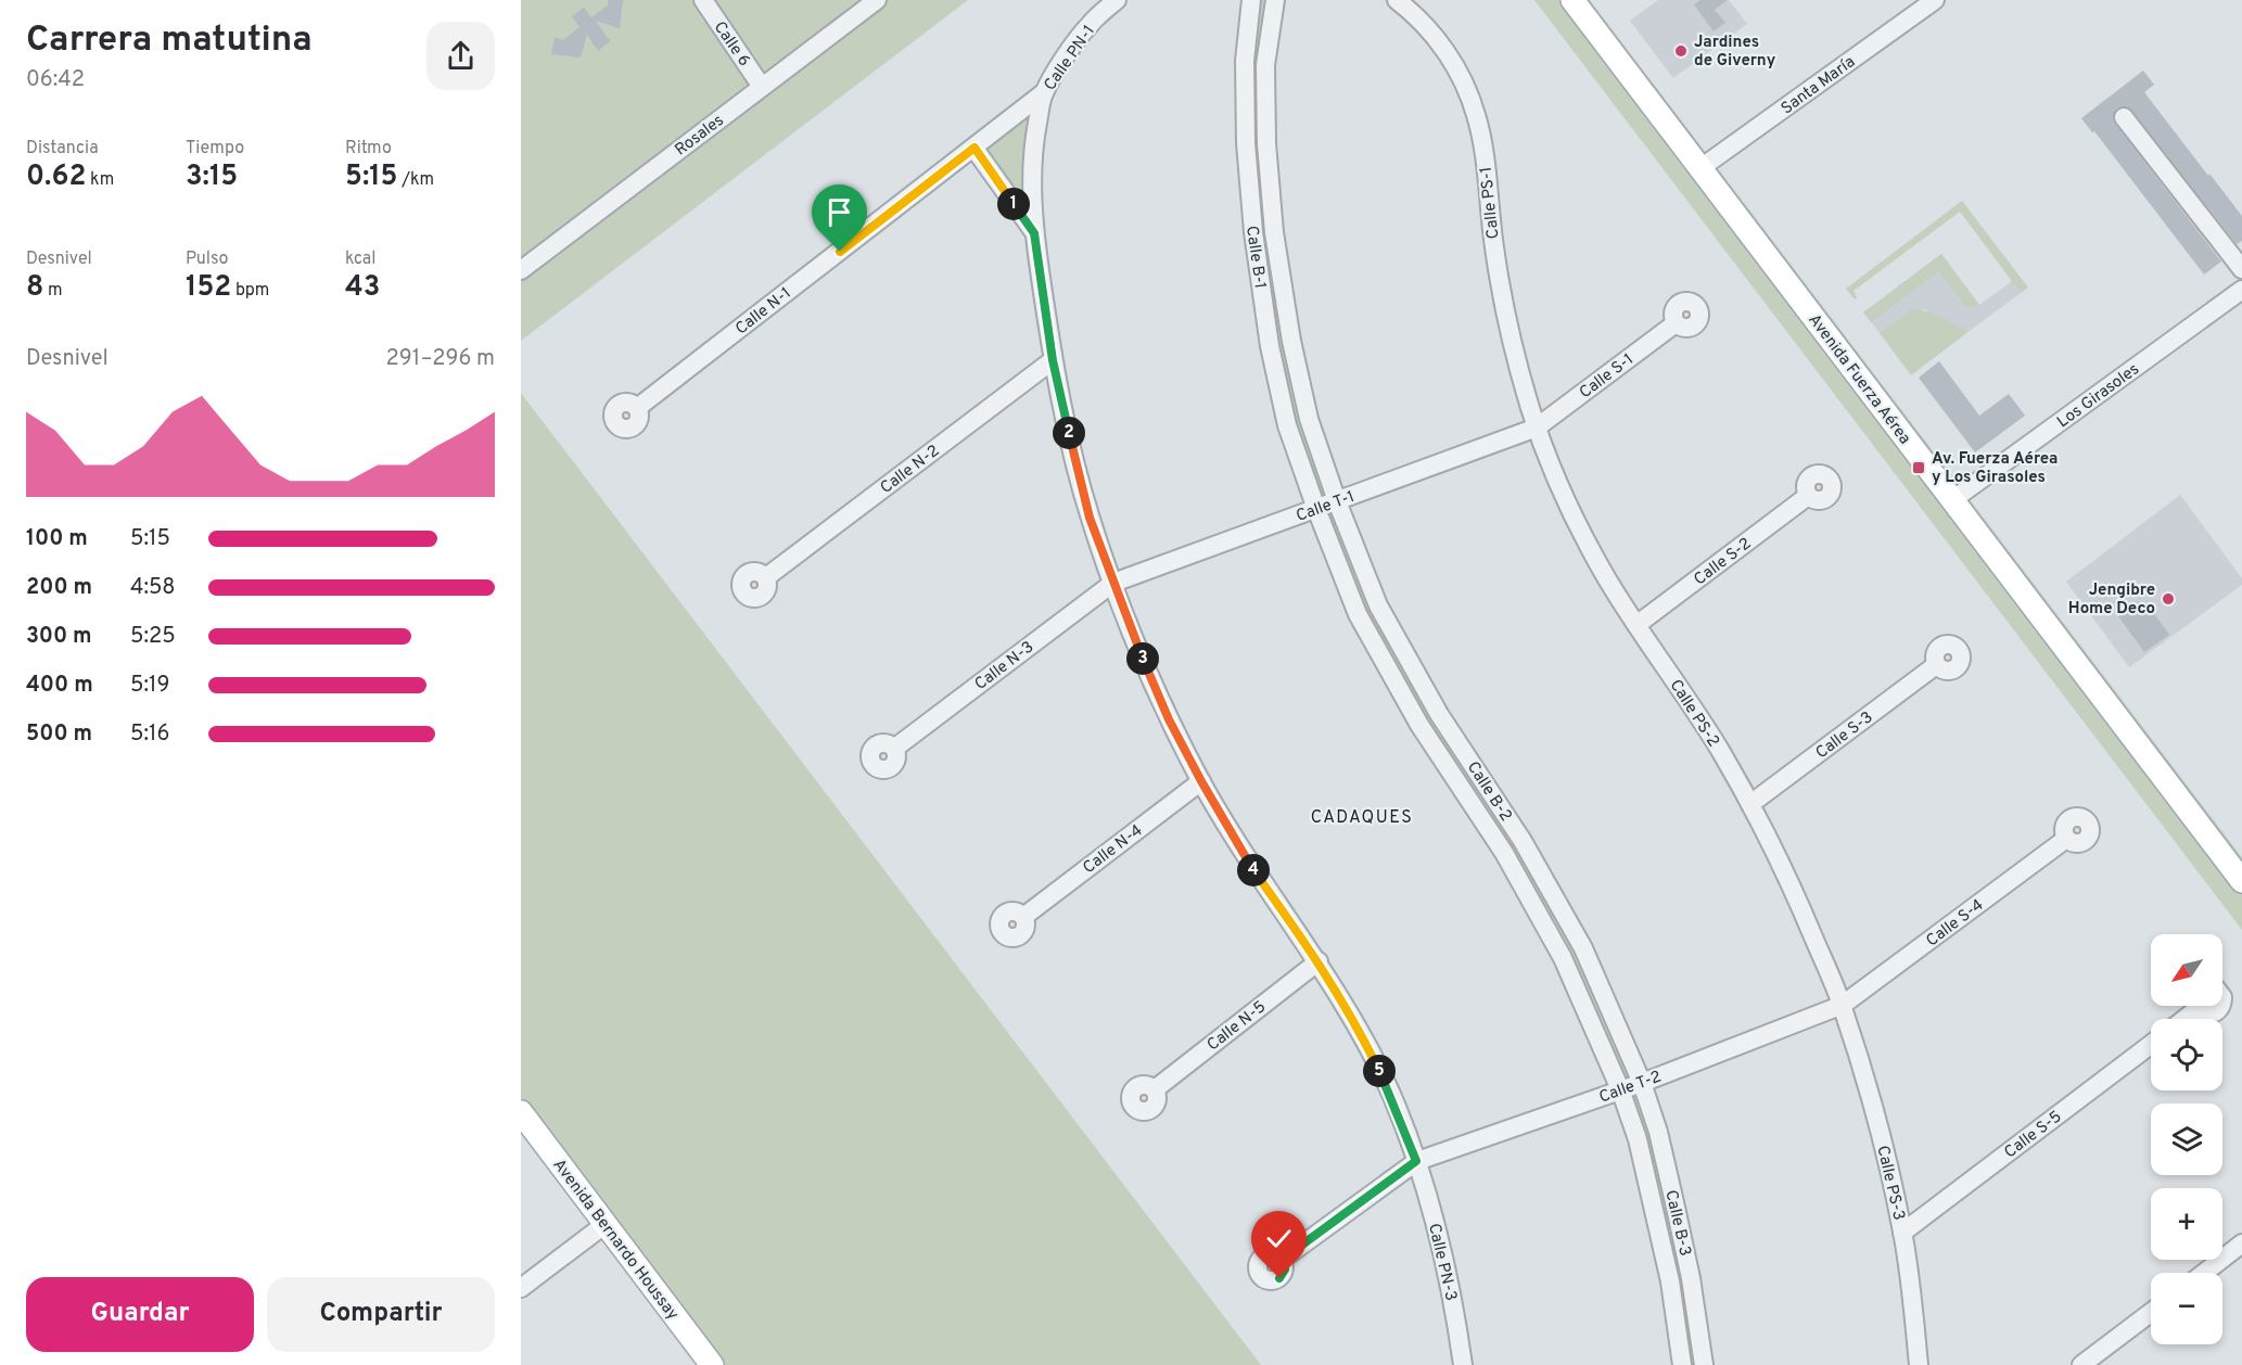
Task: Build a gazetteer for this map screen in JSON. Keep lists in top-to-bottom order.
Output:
{
  "streets": {
    "main road": ["Avenida Fuerza Aérea", "Avenida Bernardo Houssay"],
    "street": [
      "Calle 6",
      "Calle PN-1",
      "Santa María",
      "Rosales",
      "Calle PS-1",
      "Calle B-1",
      "Calle N-1",
      "Calle S-1",
      "Los Girasoles",
      "Calle N-2",
      "Calle T-1",
      "Calle S-2",
      "Calle N-3",
      "Calle PS-2",
      "Calle S-3",
      "Calle B-2",
      "Calle N-4",
      "Calle S-4",
      "Calle N-5",
      "Calle T-2",
      "Calle S-5",
      "Calle PS-3",
      "Calle B-3",
      "Calle PN-3"
    ]
  },
  "crossings": [
    ["Calle 6", "Rosales"],
    ["Calle PN-1", "Calle N-1"],
    ["Calle PN-1", "Calle N-2"],
    ["Calle PN-1", "Calle T-1"],
    ["Calle PN-1", "Calle N-3"],
    ["Calle PN-1", "Calle N-4"],
    ["Calle PN-1", "Calle N-5"],
    ["Calle PN-1", "Calle PN-3"],
    ["Santa María", "Avenida Fuerza Aérea"],
    ["Calle PS-1", "Calle S-1"],
    ["Calle PS-1", "Calle T-1"],
    ["Calle PS-1", "Calle PS-2"],
    ["Calle B-1", "Calle T-1"],
    ["Calle B-1", "Calle B-2"],
    ["Calle S-1", "Calle T-1"],
    ["Calle S-1", "Calle PS-2"],
    ["Avenida Fuerza Aérea", "Los Girasoles"],
    ["Calle T-1", "Calle N-3"],
    ["Calle T-1", "Calle PS-2"],
    ["Calle T-1", "Calle B-2"],
    ["Calle S-2", "Calle PS-2"],
    ["Calle PS-2", "Calle S-3"],
    ["Calle PS-2", "Calle S-4"],
    ["Calle PS-2", "Calle T-2"],
    ["Calle PS-2", "Calle PS-3"],
    ["Calle B-2", "Calle T-2"],
    ["Calle B-2", "Calle B-3"],
    ["Calle S-4", "Calle T-2"],
    ["Calle S-4", "Calle PS-3"],
    ["Calle N-5", "Calle PN-3"],
    ["Calle T-2", "Calle PS-3"],
    ["Calle T-2", "Calle B-3"],
    ["Calle T-2", "Calle PN-3"],
    ["Calle S-5", "Calle PS-3"]
  ],
  "districts": ["CADAQUES"],
  "places": {
    "other": ["Jardines de Giverny", "Jengibre Home Deco"],
    "transit": ["Av. Fuerza Aérea y Los Girasoles"]
  },
  "north": "bottom left",
  "page": {
    "heading": ["Carrera matutina", "06:42"],
    "stats": [
      ["Distancia", "0.62 km"],
      ["Tiempo", "3:15"],
      ["Ritmo", "5:15 /km"],
      ["Desnivel", "8 m"],
      ["Pulso", "152 bpm"],
      ["kcal", "43"]
    ],
    "pins": [
      "1",
      "2",
      "3",
      "4",
      "5"
    ],
    "chart": ["Desnivel", "291–296 m"],
    "list": [
      {
        "name": "100 m",
        "note": "5:15"
      },
      {
        "name": "200 m",
        "note": "4:58"
      },
      {
        "name": "300 m",
        "note": "5:25"
      },
      {
        "name": "400 m",
        "note": "5:19"
      },
      {
        "name": "500 m",
        "note": "5:16"
      }
    ],
    "map_buttons": ["+", "−"],
    "buttons": ["Guardar", "Compartir"]
  }
}
